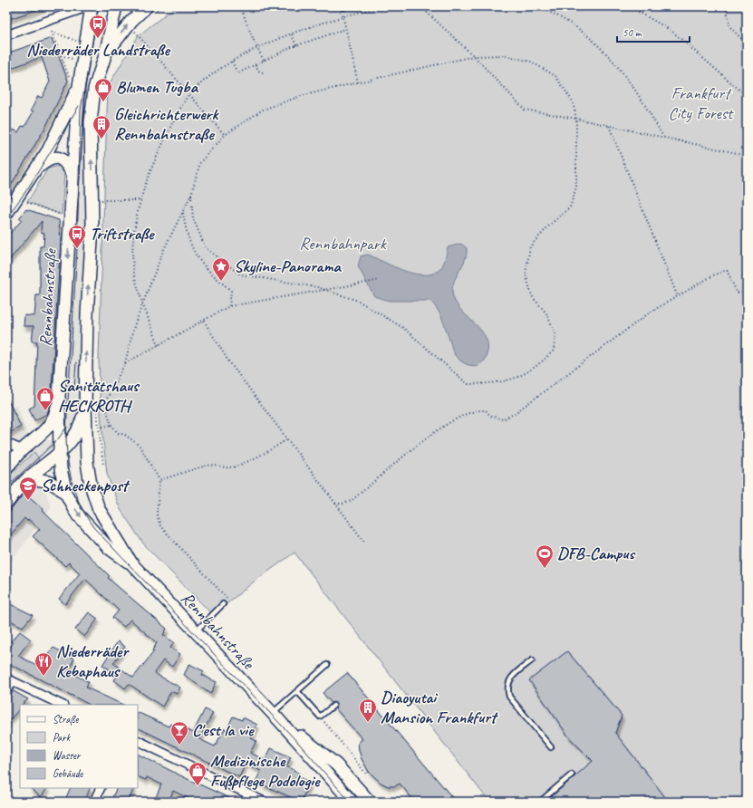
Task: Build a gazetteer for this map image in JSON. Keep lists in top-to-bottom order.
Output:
{
  "streets": {
    "main road": ["Rennbahnstraße"]
  },
  "parks": ["Frankfurt City Forest", "Rennbahnpark"],
  "places": {
    "bus stop": ["Niederräder Landstraße", "Triftstraße"],
    "shop": ["Blumen Tugba", "Sanitätshaus HECKROTH", "Medizinische Fußpflege Podologie"],
    "building": ["Gleichrichterwerk Rennbahnstraße", "Diaoyutai Mansion Frankfurt"],
    "place": ["Skyline-Panorama"],
    "school or university": ["Schneckenpost"],
    "sports": ["DFB-Campus"],
    "restaurant": ["Niederräder Kebaphaus"],
    "bar": ["C'est la vie"]
  },
  "legend": [
    "Straße",
    "Park",
    "Wasser",
    "Gebäude"
  ],
  "scale_bar": "50 m"
}
